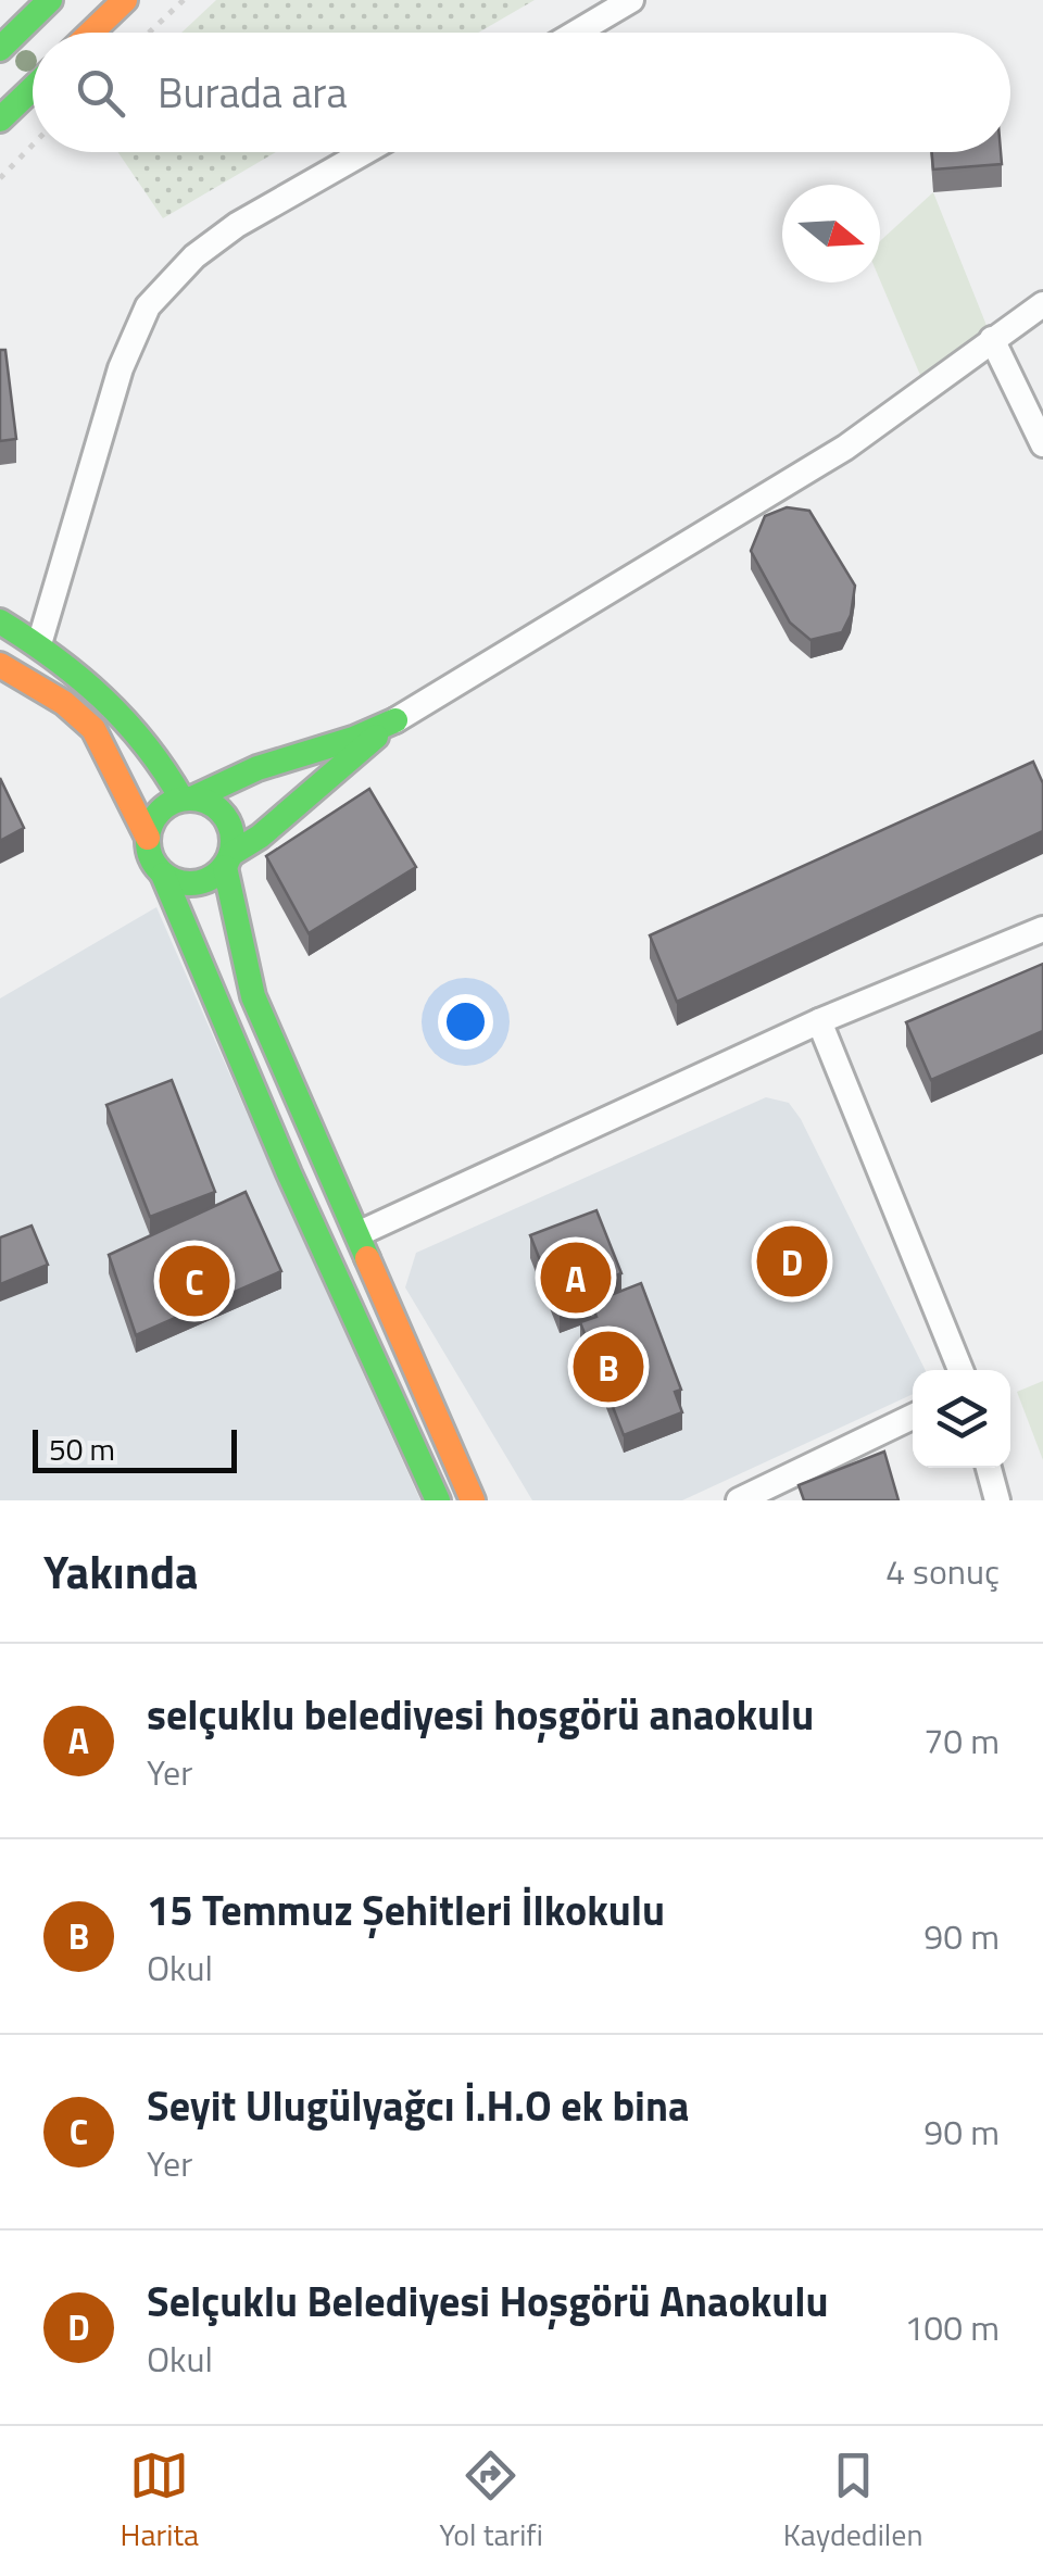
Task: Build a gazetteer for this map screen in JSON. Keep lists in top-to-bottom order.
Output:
{
  "scale_bar": "50 m",
  "north": "right",
  "page": {
    "search": "Burada ara",
    "pins": [
      "D",
      "A",
      "C",
      "B"
    ],
    "scale": "50 m",
    "heading": ["Yakında", "4 sonuç"],
    "list": [
      {
        "mark": "A",
        "name": "selçuklu belediyesi hoşgörü anaokulu",
        "note": "Yer",
        "value": "70 m"
      },
      {
        "mark": "B",
        "name": "15 Temmuz Şehitleri İlkokulu",
        "note": "Okul",
        "value": "90 m"
      },
      {
        "mark": "C",
        "name": "Seyit Ulugülyağcı İ.H.O ek bina",
        "note": "Yer",
        "value": "90 m"
      },
      {
        "mark": "D",
        "name": "Selçuklu Belediyesi Hoşgörü Anaokulu",
        "note": "Okul",
        "value": "100 m"
      }
    ],
    "nav": ["Harita", "Yol tarifi", "Kaydedilen"]
  }
}
